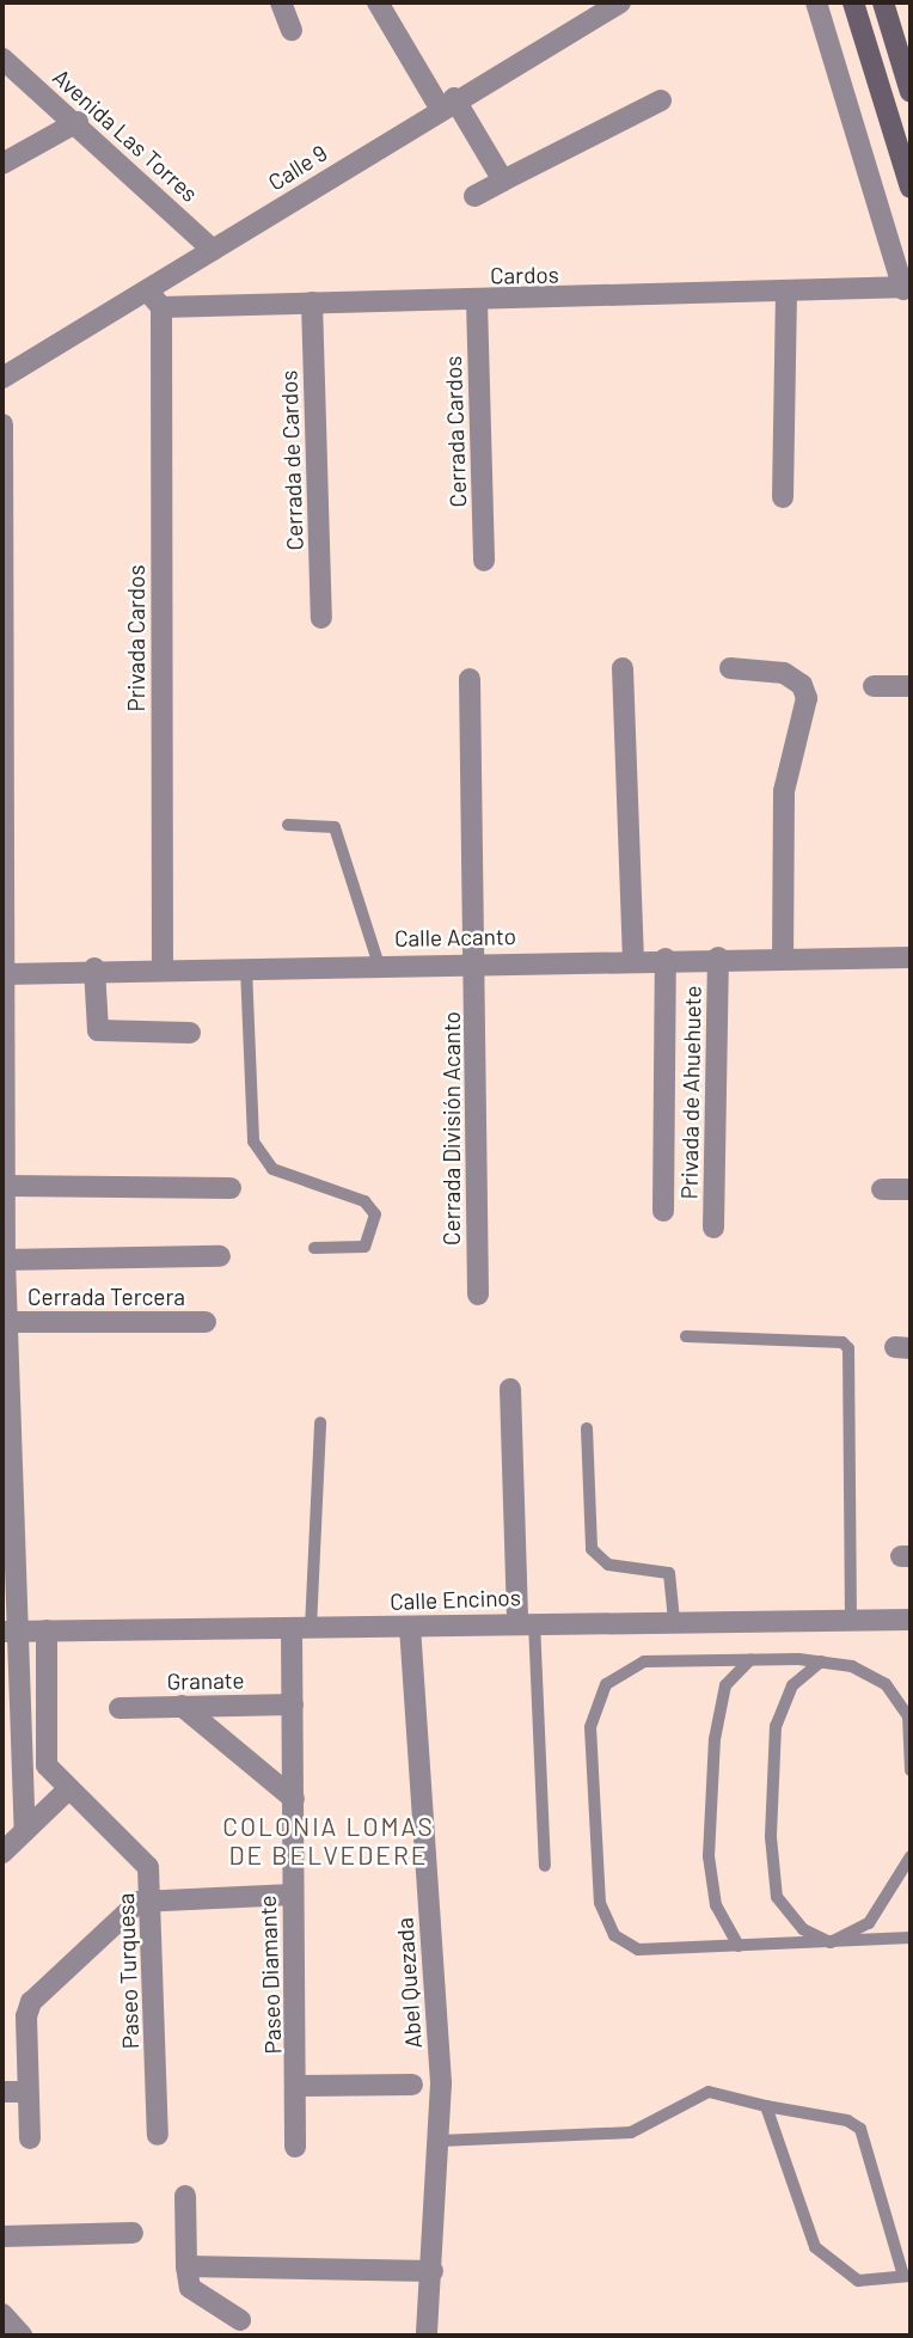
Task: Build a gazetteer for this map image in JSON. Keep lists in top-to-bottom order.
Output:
{
  "streets": {
    "street": [
      "Avenida Las Torres",
      "Calle 9",
      "Cardos",
      "Cerrada Cardos",
      "Cerrada de Cardos",
      "Privada Cardos",
      "Calle Acanto",
      "Privada de Ahuehuete",
      "Cerrada División Acanto",
      "Cerrada Tercera",
      "Calle Encinos",
      "Granate",
      "Paseo Turquesa",
      "Paseo Diamante",
      "Abel Quezada"
    ]
  },
  "crossings": [
    ["Avenida Las Torres", "Calle 9"],
    ["Calle 9", "Cardos"],
    ["Calle 9", "Privada Cardos"],
    ["Cardos", "Cerrada Cardos"],
    ["Cardos", "Cerrada de Cardos"],
    ["Cardos", "Privada Cardos"],
    ["Privada Cardos", "Calle Acanto"],
    ["Calle Acanto", "Privada de Ahuehuete"],
    ["Calle Acanto", "Cerrada División Acanto"],
    ["Calle Encinos", "Paseo Diamante"],
    ["Calle Encinos", "Abel Quezada"],
    ["Granate", "Paseo Diamante"]
  ],
  "districts": ["COLONIA LOMAS DE BELVEDERE"]
}
